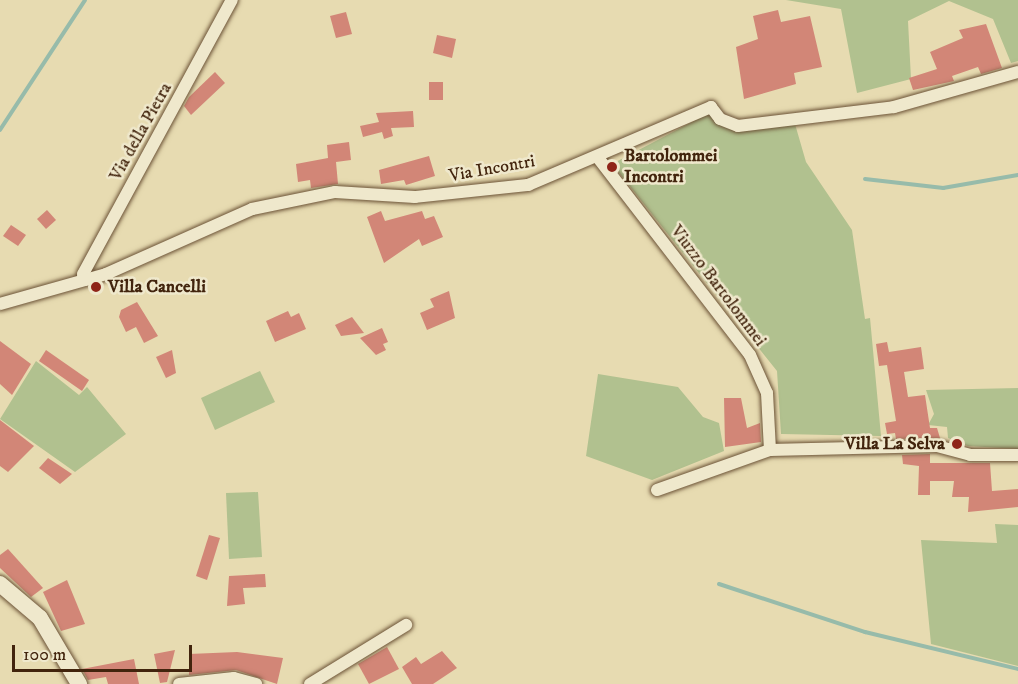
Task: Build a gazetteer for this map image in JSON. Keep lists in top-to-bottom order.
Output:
{
  "streets": {
    "street": ["Via della Pietra", "Via Incontri", "Viuzzo Bartolommei"]
  },
  "crossings": [
    ["Via della Pietra", "Via Incontri"],
    ["Via Incontri", "Viuzzo Bartolommei"]
  ],
  "places": ["Bartolommei Incontri", "Villa Cancelli", "Villa La Selva"],
  "scale_bar": "100 m"
}
